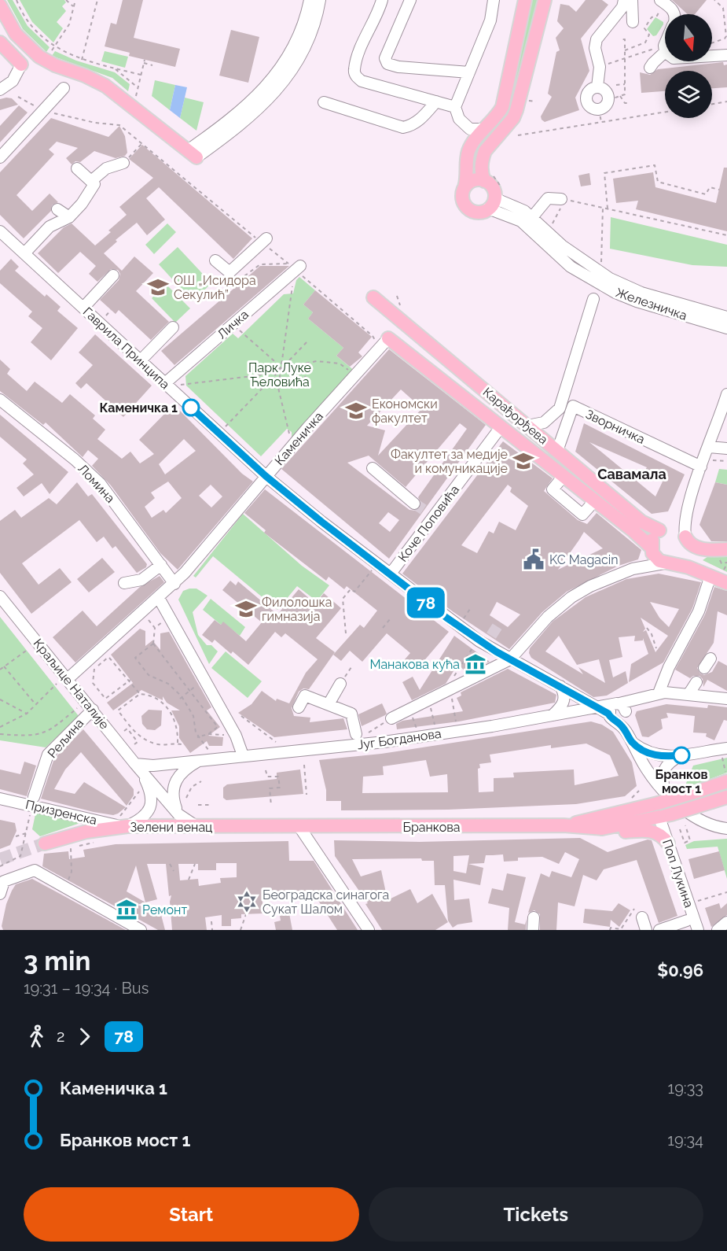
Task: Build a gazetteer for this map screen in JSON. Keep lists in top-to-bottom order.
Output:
{
  "streets": {
    "main road": ["Карађорђева", "Зелени венац", "Бранкова"],
    "street": [
      "Железничка",
      "Личка",
      "Гаврила Принципа",
      "Зворничка",
      "Каменичка",
      "Ломина",
      "Коче Поповића",
      "Краљице Наталије",
      "Рељина",
      "Југ Богданова",
      "Призренска",
      "Поп Лукина"
    ]
  },
  "crossings": [
    ["Личка", "Гаврила Принципа"],
    ["Гаврила Принципа", "Каменичка"],
    ["Гаврила Принципа", "Коче Поповића"],
    ["Гаврила Принципа", "Југ Богданова"],
    ["Карађорђева", "Зворничка"],
    ["Карађорђева", "Каменичка"],
    ["Карађорђева", "Коче Поповића"],
    ["Каменичка", "Ломина"],
    ["Краљице Наталије", "Рељина"],
    ["Краљице Наталије", "Југ Богданова"],
    ["Краљице Наталије", "Призренска"],
    ["Краљице Наталије", "Зелени венац"],
    ["Рељина", "Призренска"],
    ["Призренска", "Зелени венац"],
    ["Зелени венац", "Бранкова"],
    ["Бранкова", "Поп Лукина"]
  ],
  "districts": ["Савамала"],
  "parks": ["Парк Луке Ћеловића"],
  "places": {
    "school or university": [
      "ОШ „Исидора Секулић”",
      "Економски факултет",
      "Факултет за медије и комуникације",
      "Филолошка гимназија"
    ],
    "other": ["Каменичка 1", "Бранков мост 1"],
    "public building": ["KC Magacin"],
    "museum": ["Манакова кућа", "Ремонт"],
    "synagogue": ["Београдска синагога Сукат Шалом"]
  },
  "lines": ["bus line 78"],
  "north": "bottom",
  "page": {
    "on_map": "78",
    "heading": ["3 min", "19:31 – 19:34 · Bus", "$0.96"],
    "legs": ["2", "78"],
    "list": [
      {
        "name": "Каменичка 1",
        "value": "19:33"
      },
      {
        "name": "Бранков мост 1",
        "value": "19:34"
      }
    ],
    "buttons": ["Start", "Tickets"]
  }
}
